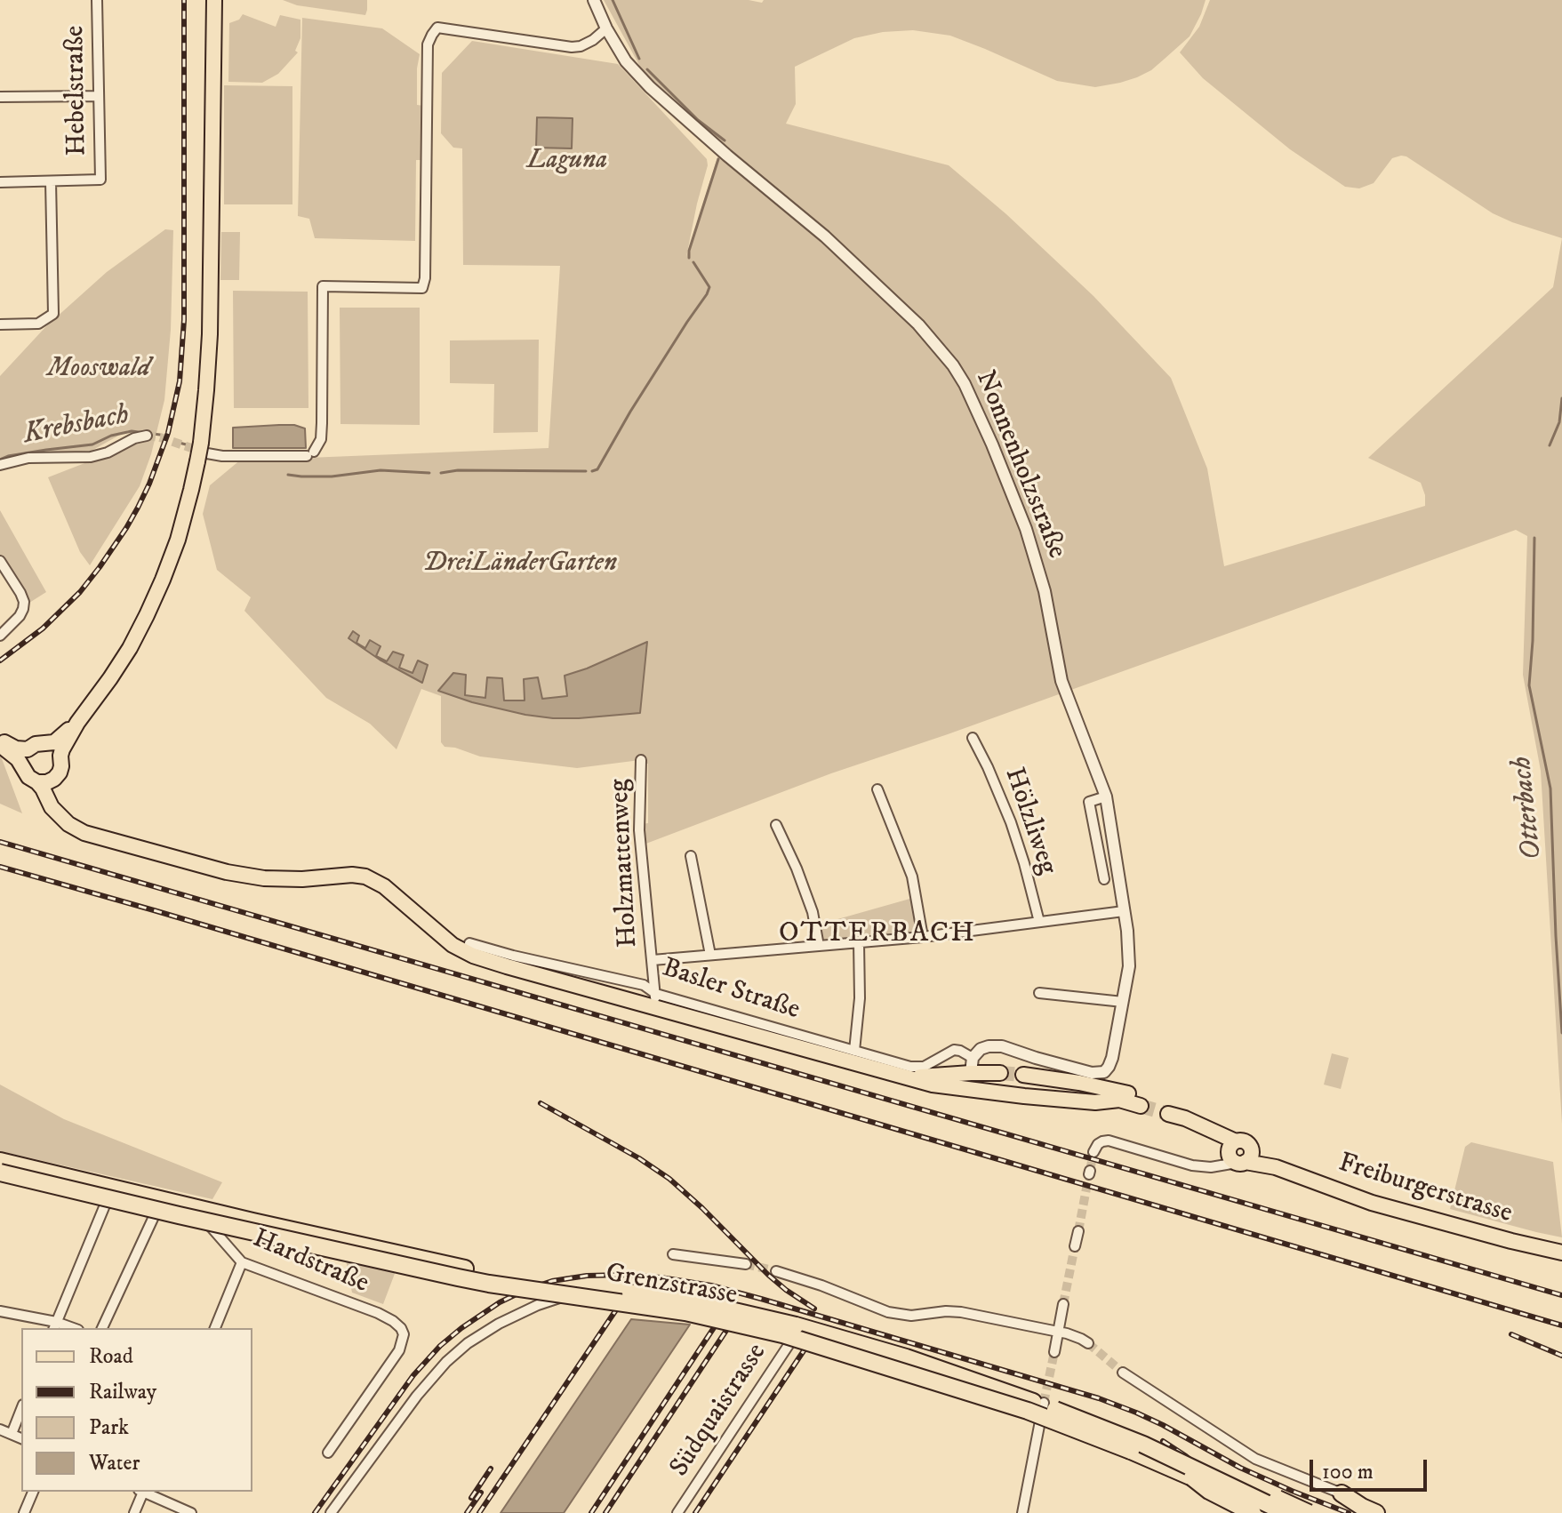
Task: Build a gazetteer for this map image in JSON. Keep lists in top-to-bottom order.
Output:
{
  "streets": {
    "main road": ["Freiburgerstrasse"],
    "street": [
      "Hebelstraße",
      "Nonnenholzstraße",
      "Hölzliweg",
      "Holzmattenweg",
      "Basler Straße",
      "Hardstraße",
      "Grenzstrasse",
      "Südquaistrasse"
    ]
  },
  "crossings": [
    ["Nonnenholzstraße", "Basler Straße"],
    ["Holzmattenweg", "Basler Straße"],
    ["Grenzstrasse", "Südquaistrasse"]
  ],
  "districts": ["OTTERBACH"],
  "water": ["Krebsbach", "Otterbach"],
  "parks": ["Laguna", "Mooswald", "DreiLänderGarten"],
  "legend": [
    "Road",
    "Railway",
    "Park",
    "Water"
  ],
  "scale_bar": "100 m"
}
